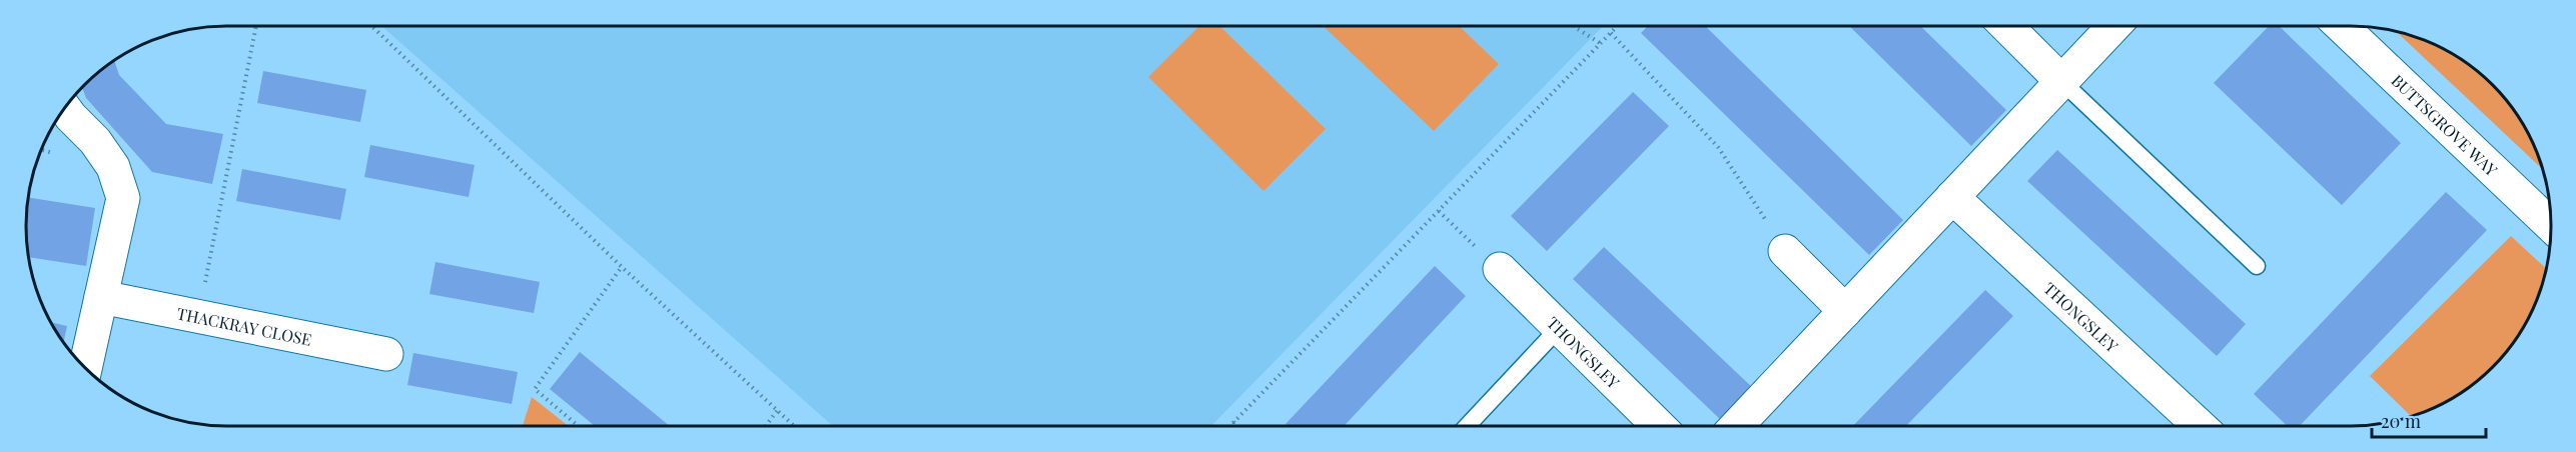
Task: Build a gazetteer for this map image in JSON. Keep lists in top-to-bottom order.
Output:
{
  "streets": {
    "street": ["BUTTSGROVE WAY", "THONGSLEY", "THACKRAY CLOSE"]
  },
  "scale_bar": "20 m"
}
